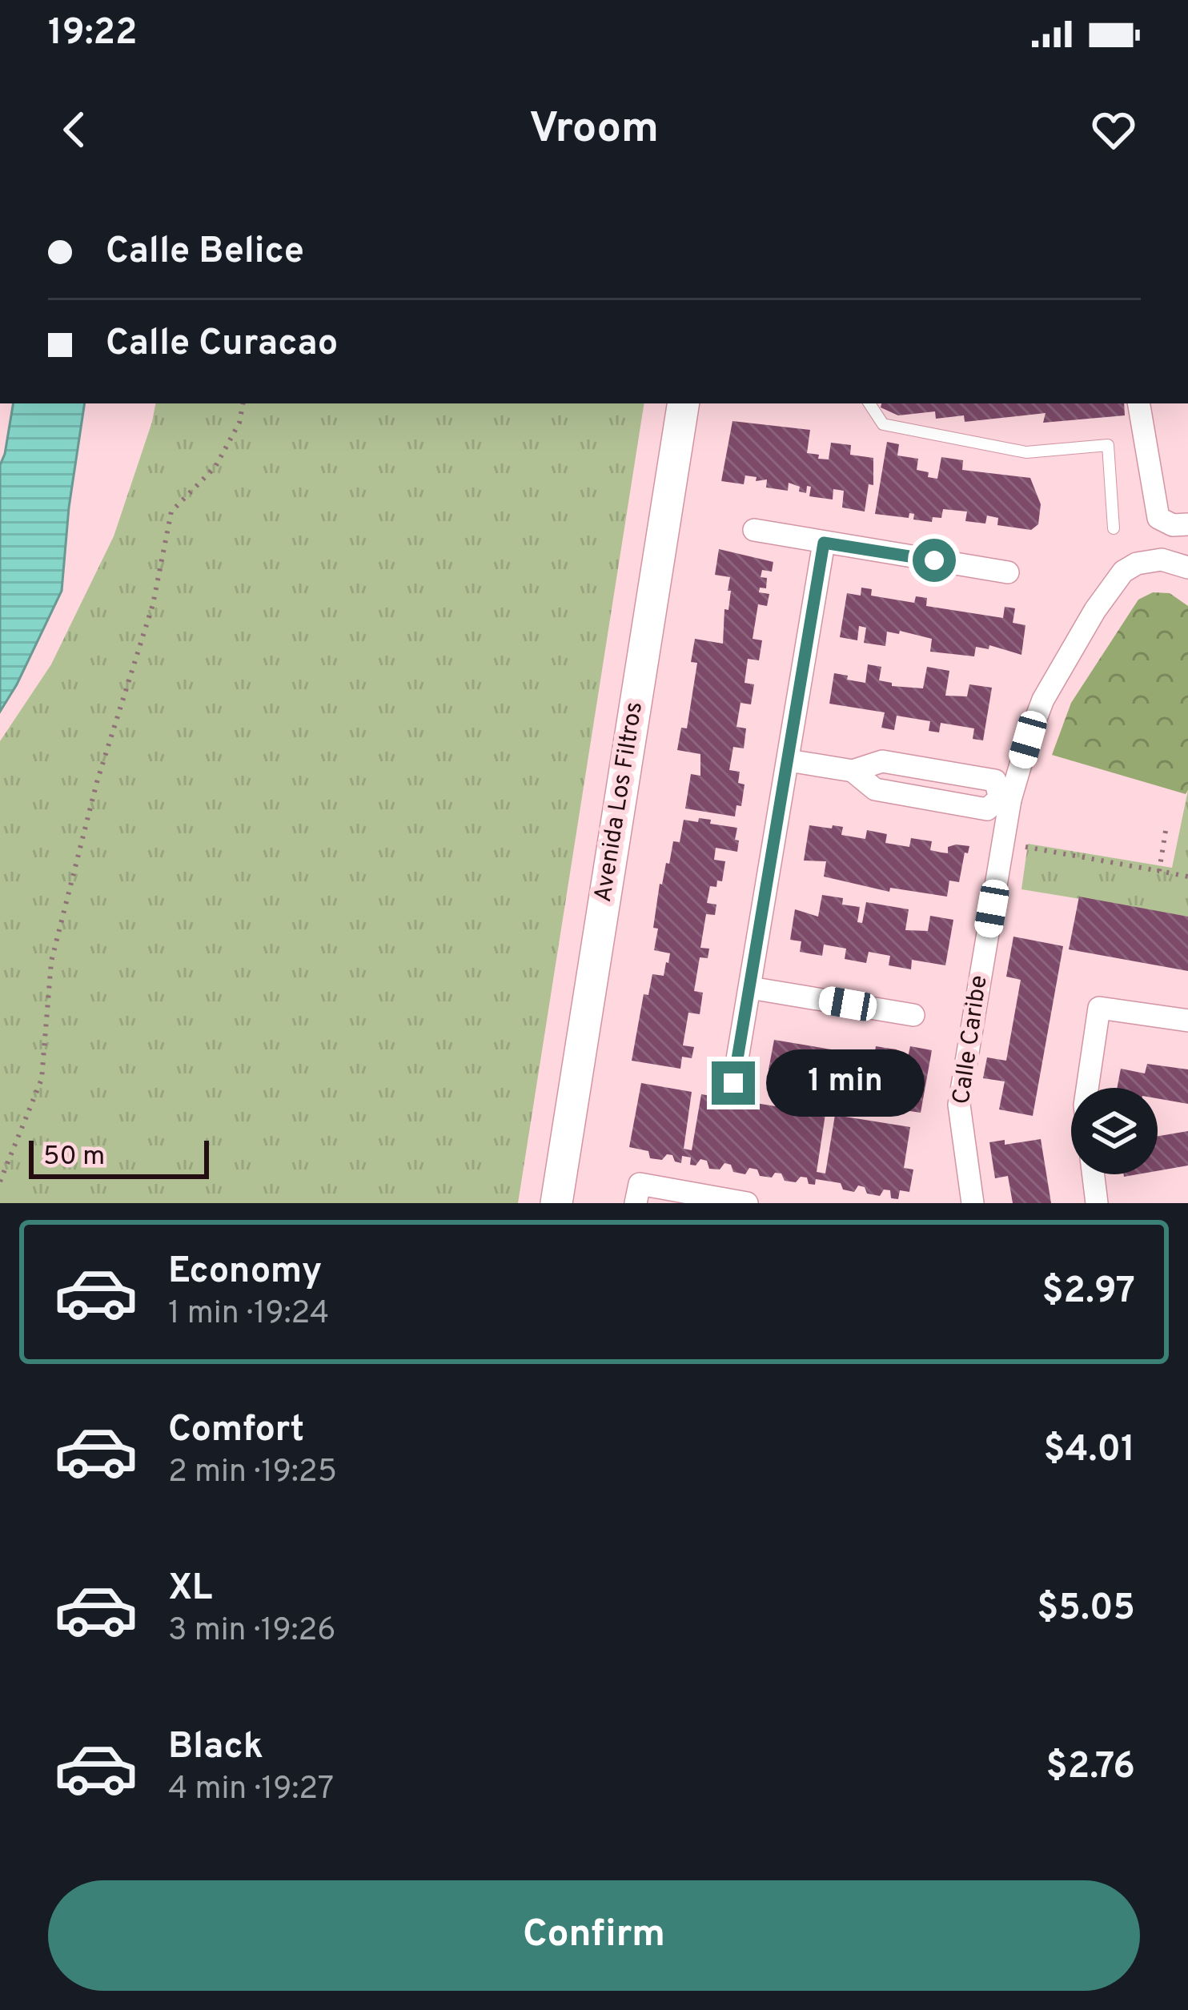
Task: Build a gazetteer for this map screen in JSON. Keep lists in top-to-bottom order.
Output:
{
  "streets": {
    "main road": ["Avenida Los Filtros"],
    "street": ["Calle Caribe"]
  },
  "scale_bar": "50 m",
  "page": {
    "status": "19:22",
    "header": "Vroom",
    "banner": ["Calle Belice", "Calle Curacao"],
    "bubble": "1 min",
    "scale": "50 m",
    "list": [
      {
        "name": "Economy",
        "note": "1 min · 19:24",
        "value": "$2.97"
      },
      {
        "name": "Comfort",
        "note": "2 min · 19:25",
        "value": "$4.01"
      },
      {
        "name": "XL",
        "note": "3 min · 19:26",
        "value": "$5.05"
      },
      {
        "name": "Black",
        "note": "4 min · 19:27",
        "value": "$2.76"
      }
    ],
    "buttons": "Confirm"
  }
}
